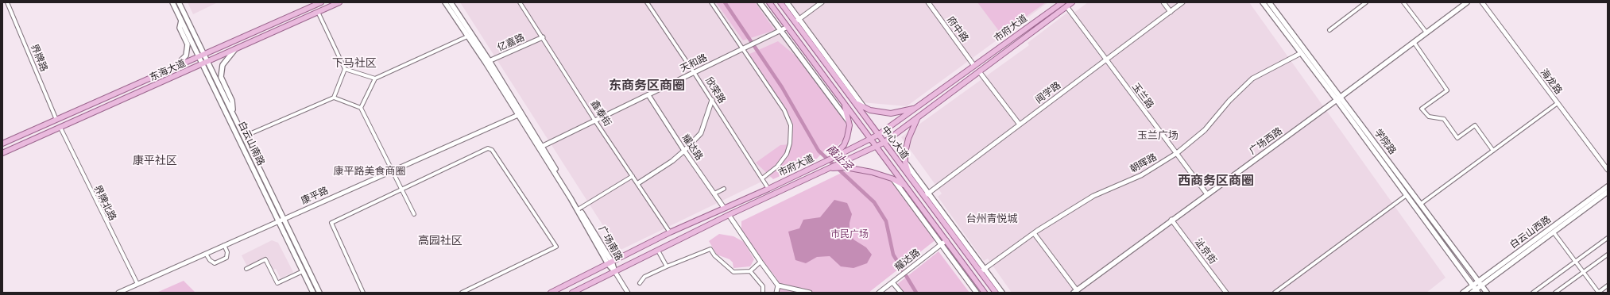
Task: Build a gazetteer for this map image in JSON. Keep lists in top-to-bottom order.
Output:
{
  "streets": {
    "main road": [
      "市府大道",
      "东海大道",
      "广场西路",
      "学院路",
      "中心大道",
      "白云山南路",
      "白云山西路",
      "广场南路"
    ],
    "street": [
      "府中路",
      "亿嘉路",
      "界牌路",
      "天和路",
      "海龙路",
      "欣荣路",
      "闻学路",
      "玉兰路",
      "鑫泰街",
      "耀达路",
      "朝晖路",
      "康平路",
      "界牌北路",
      "沚京街"
    ]
  },
  "crossings": [
    ["市府大道", "府中路"],
    ["市府大道", "欣荣路"],
    ["市府大道", "玉兰路"],
    ["市府大道", "鑫泰街"],
    ["市府大道", "中心大道"],
    ["市府大道", "耀达路"],
    ["市府大道", "广场南路"],
    ["亿嘉路", "鑫泰街"],
    ["亿嘉路", "广场南路"],
    ["界牌路", "东海大道"],
    ["天和路", "欣荣路"],
    ["天和路", "鑫泰街"],
    ["天和路", "中心大道"],
    ["天和路", "耀达路"],
    ["天和路", "广场南路"],
    ["东海大道", "白云山南路"],
    ["东海大道", "界牌北路"],
    ["闻学路", "玉兰路"],
    ["闻学路", "中心大道"],
    ["玉兰路", "广场西路"],
    ["玉兰路", "朝晖路"],
    ["广场西路", "学院路"],
    ["广场西路", "沚京街"],
    ["学院路", "朝晖路"],
    ["学院路", "白云山西路"],
    ["中心大道", "耀达路"],
    ["中心大道", "朝晖路"],
    ["白云山南路", "康平路"],
    ["康平路", "界牌北路"],
    ["康平路", "广场南路"]
  ],
  "districts": [
    "下马社区",
    "东商务区商圈",
    "玉兰广场",
    "康平社区",
    "康平路美食商圈",
    "西商务区商圈",
    "台州青悦城",
    "高园社区"
  ],
  "water": ["葭沚泾"],
  "parks": ["市民广场"]
}
